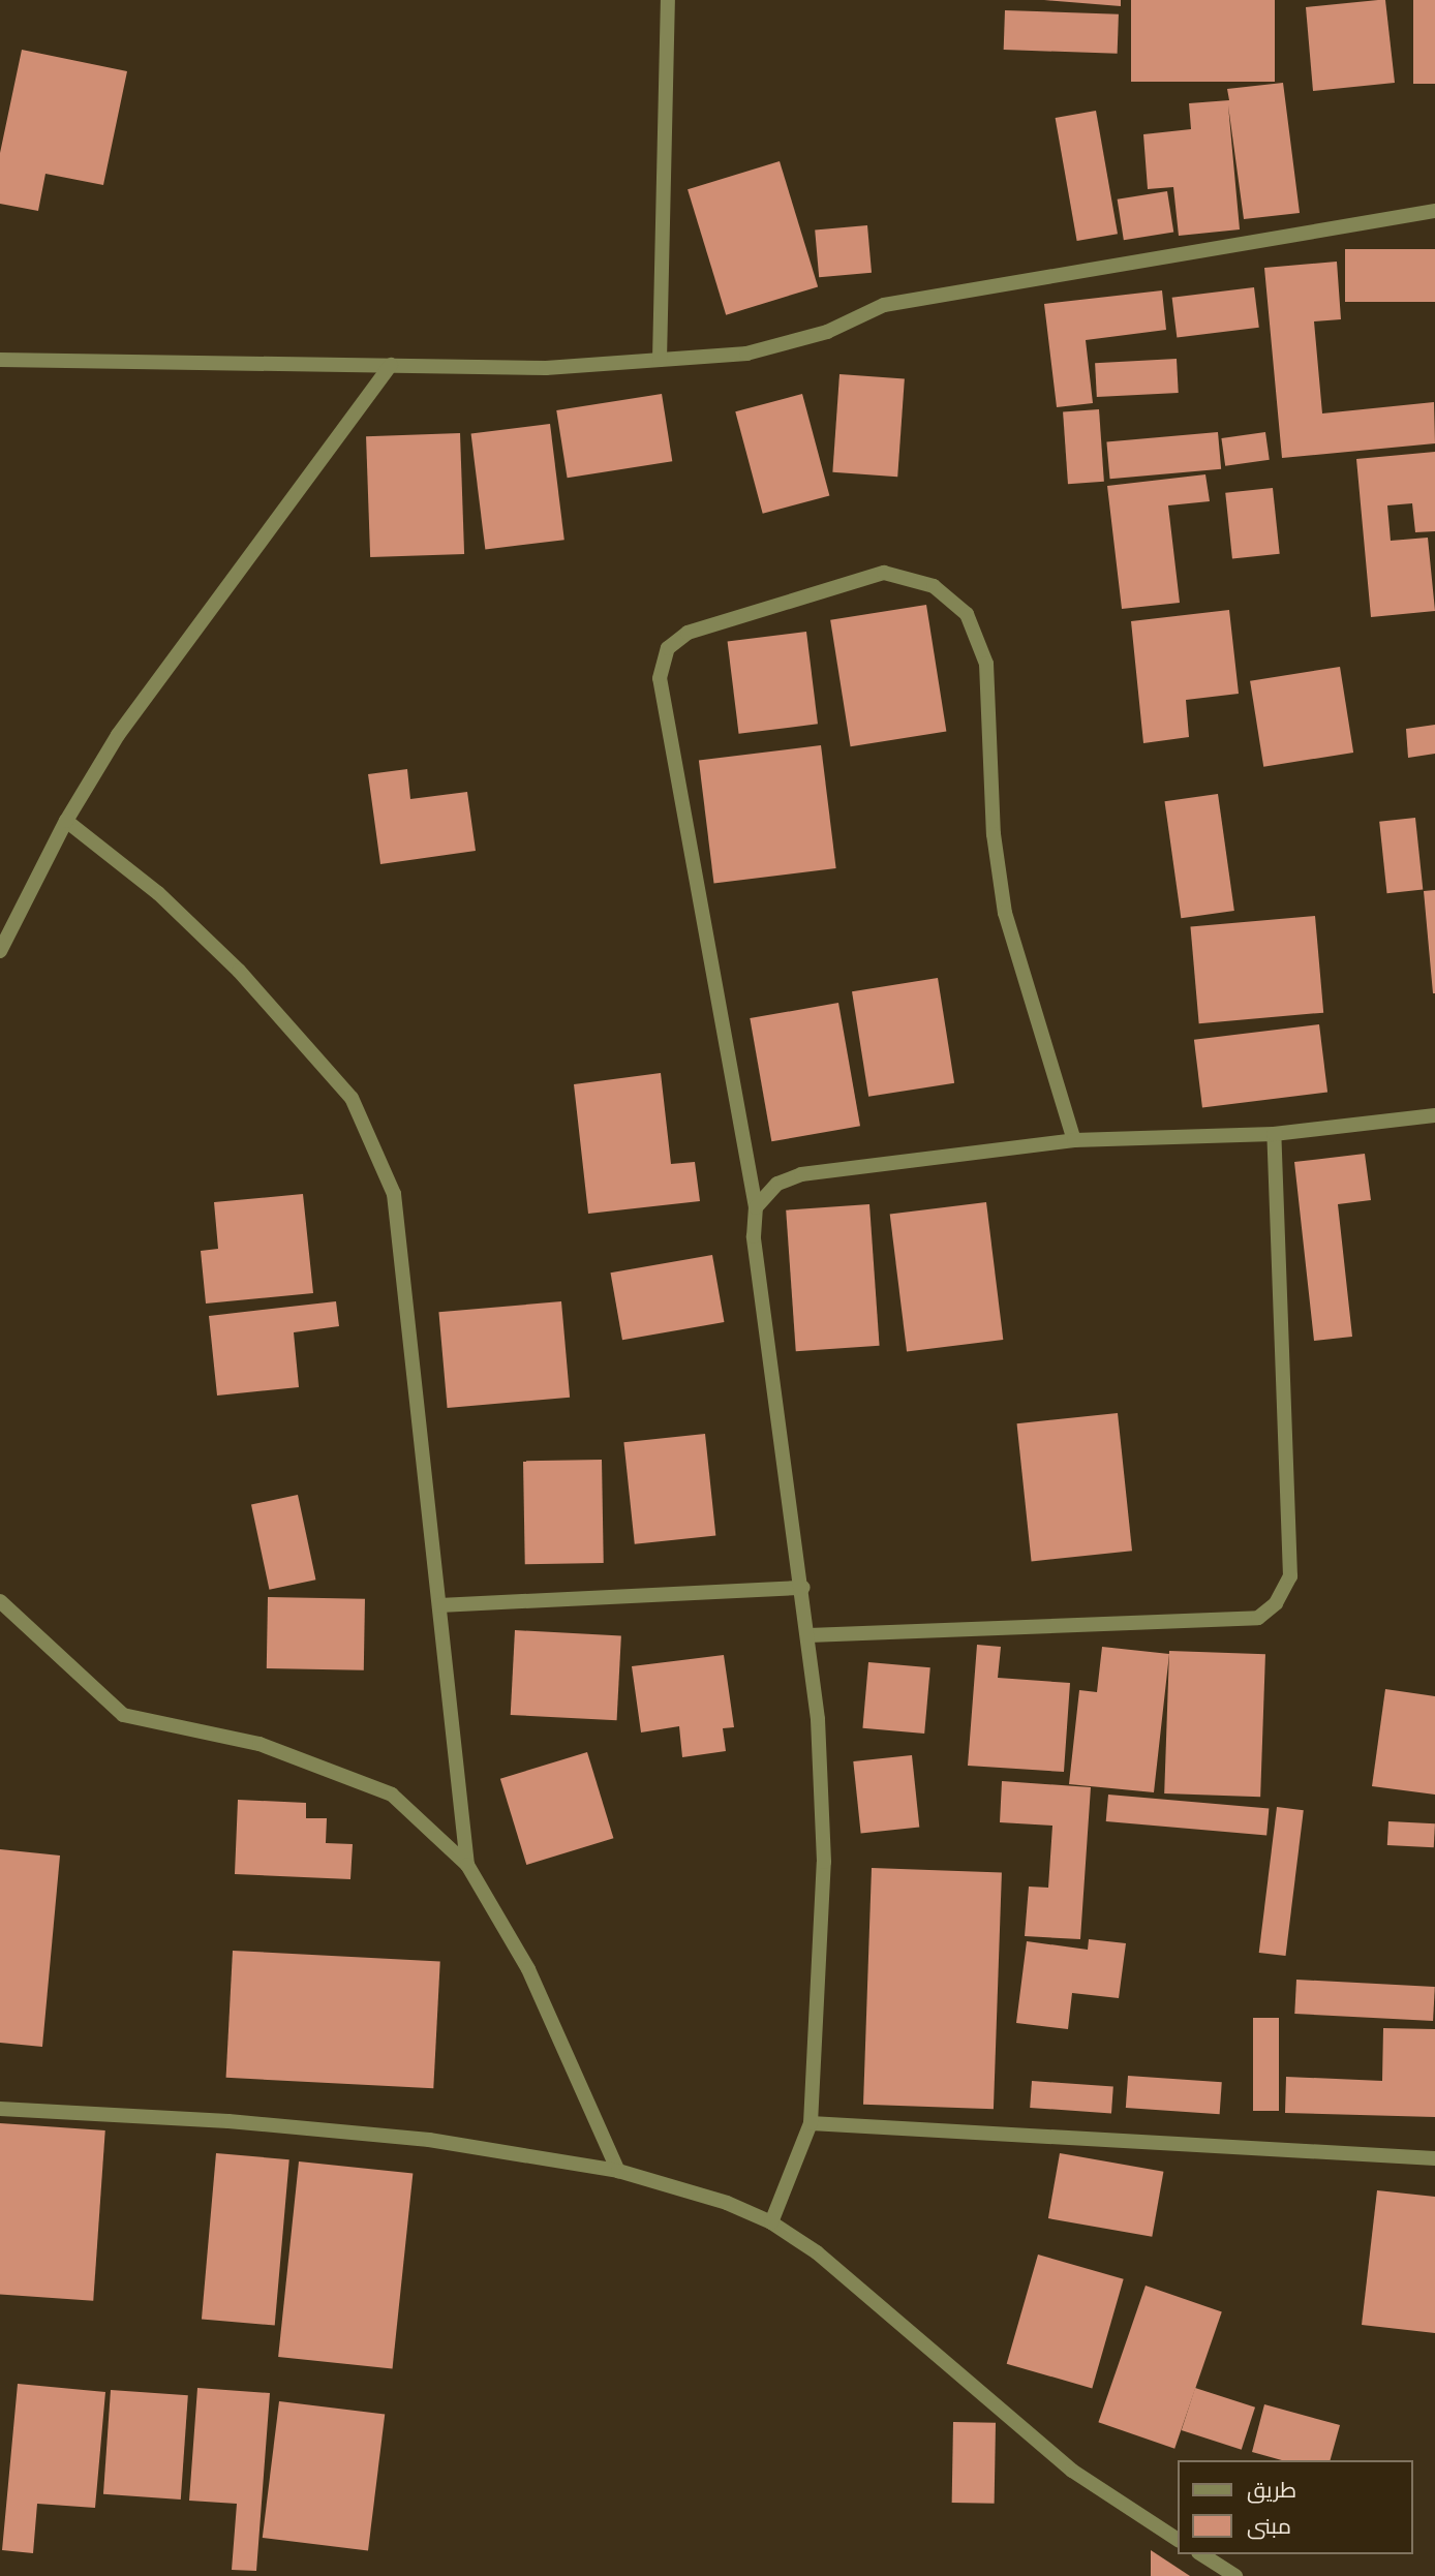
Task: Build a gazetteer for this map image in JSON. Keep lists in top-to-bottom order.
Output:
{
  "legend": ["طريق", "مبنى"]
}
